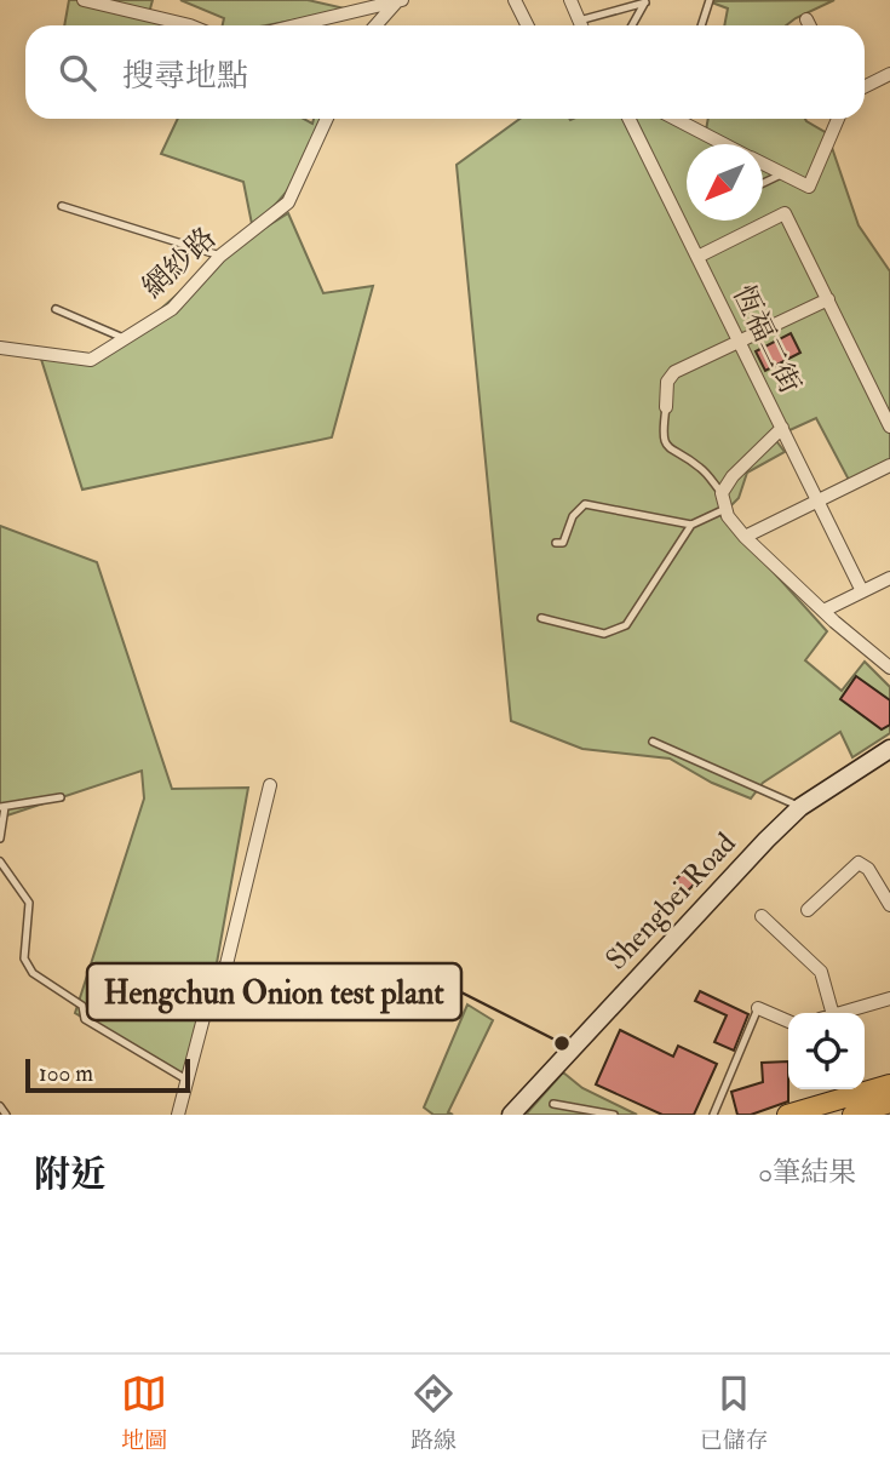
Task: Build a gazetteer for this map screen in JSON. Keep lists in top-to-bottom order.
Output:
{
  "streets": {
    "main road": ["Shengbei Road"],
    "street": ["網紗路", "恆福二街"]
  },
  "places": ["Hengchun Onion test plant"],
  "scale_bar": "100 m",
  "north": "bottom left",
  "page": {
    "search": "搜尋地點",
    "scale": "100 m",
    "heading": ["附近", "0筆結果"],
    "nav": ["地圖", "路線", "已儲存"]
  }
}
